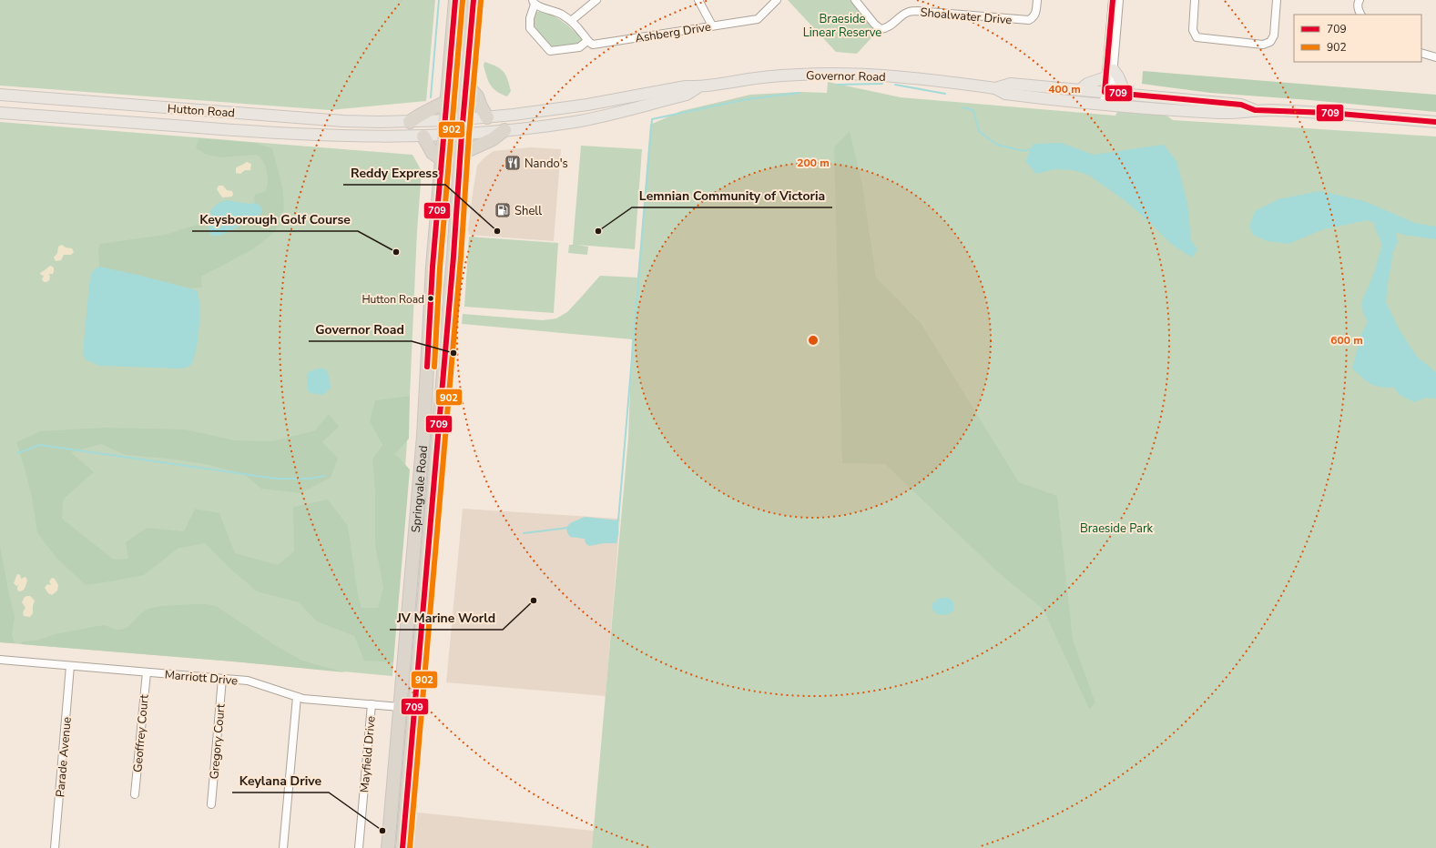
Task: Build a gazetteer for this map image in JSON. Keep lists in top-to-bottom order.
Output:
{
  "streets": {
    "highway": ["Springvale Road"],
    "main road": ["Governor Road", "Hutton Road"],
    "street": [
      "Shoalwater Drive",
      "Ashberg Drive",
      "Marriott Drive",
      "Geoffrey Court",
      "Gregory Court",
      "Mayfield Drive",
      "Parade Avenue"
    ]
  },
  "crossings": [
    ["Governor Road", "Hutton Road"],
    ["Governor Road", "Springvale Road"],
    ["Hutton Road", "Springvale Road"],
    ["Springvale Road", "Marriott Drive"],
    ["Marriott Drive", "Geoffrey Court"],
    ["Marriott Drive", "Gregory Court"],
    ["Marriott Drive", "Mayfield Drive"],
    ["Marriott Drive", "Parade Avenue"]
  ],
  "parks": ["Braeside Linear Reserve", "Braeside Park"],
  "places": {
    "restaurant": ["Nando's"],
    "fuel station": ["Shell"],
    "other": [
      "Reddy Express",
      "Lemnian Community of Victoria",
      "Keysborough Golf Course",
      "Hutton Road",
      "Governor Road",
      "JV Marine World",
      "Keylana Drive"
    ]
  },
  "lines": ["transit line 709", "transit line 902"],
  "legend": ["709", "902"],
  "rings": ["400 m", "200 m", "600 m"]
}
